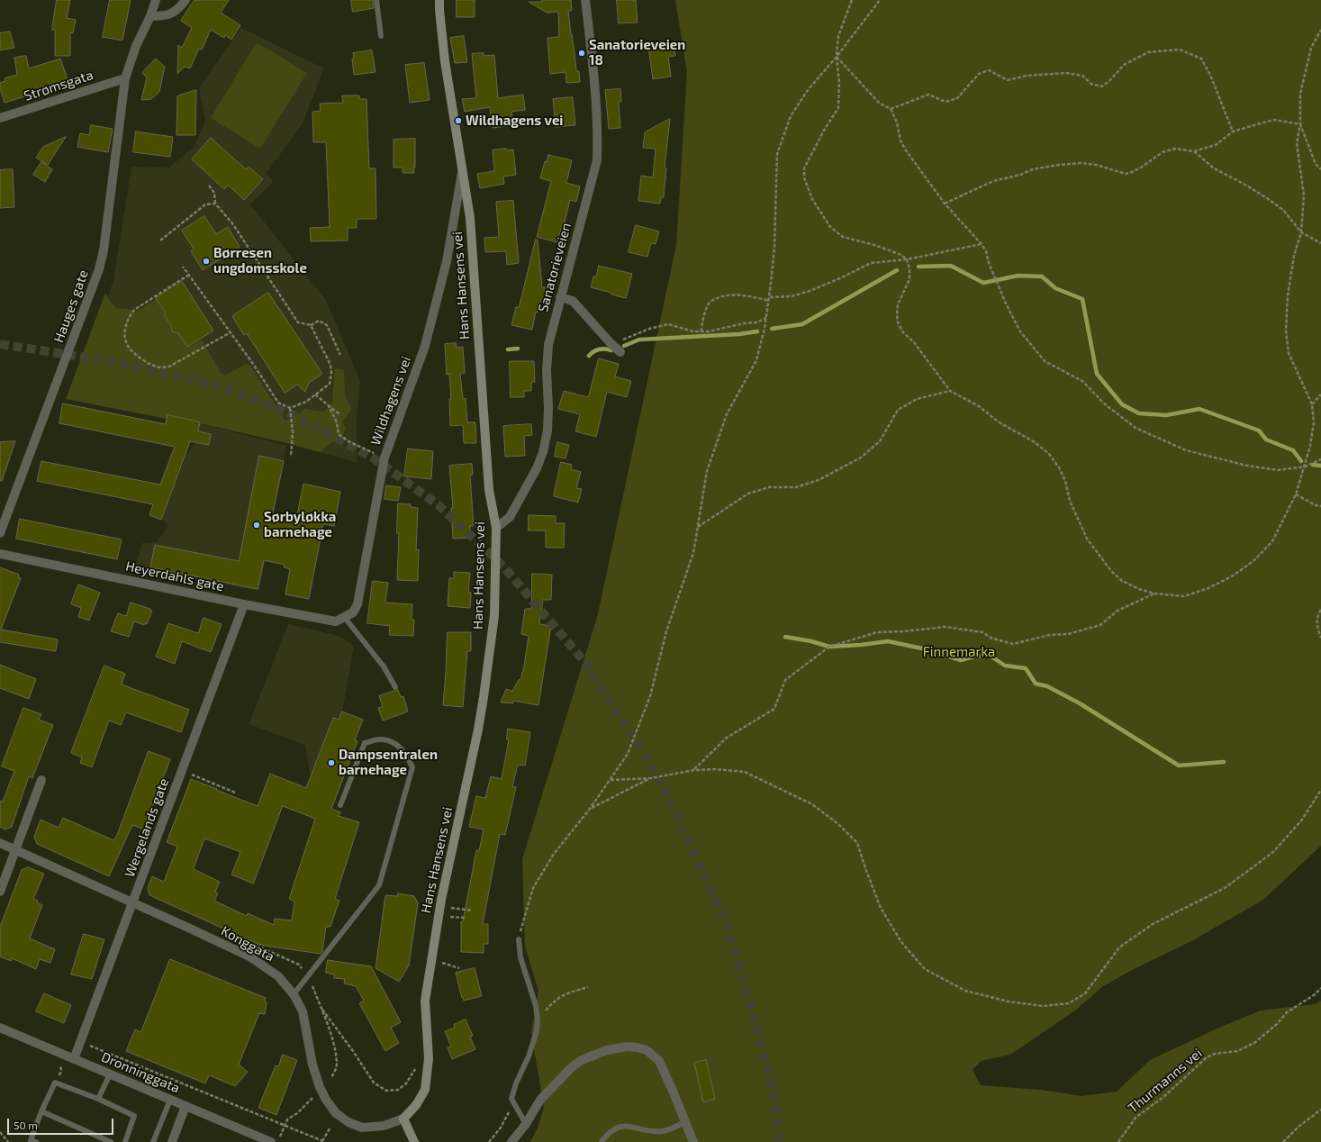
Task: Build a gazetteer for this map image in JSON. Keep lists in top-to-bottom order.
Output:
{
  "streets": {
    "main road": ["Hans Hansens vei"],
    "street": [
      "Strømsgata",
      "Sanatorieveien",
      "Hauges gate",
      "Wildhagens vei",
      "Heyerdahls gate",
      "Wergelands gate",
      "Konggata",
      "Dronninggata"
    ],
    "path": ["Thurmanns vei"]
  },
  "crossings": [
    ["Strømsgata", "Hauges gate"],
    ["Sanatorieveien", "Hans Hansens vei"],
    ["Hans Hansens vei", "Wildhagens vei"],
    ["Hans Hansens vei", "Konggata"],
    ["Wildhagens vei", "Heyerdahls gate"],
    ["Heyerdahls gate", "Wergelands gate"],
    ["Wergelands gate", "Konggata"],
    ["Wergelands gate", "Dronninggata"]
  ],
  "parks": ["Finnemarka"],
  "places": [
    "Sanatorieveien 18",
    "Wildhagens vei",
    "Børresen ungdomsskole",
    "Sørbyløkka barnehage",
    "Dampsentralen barnehage"
  ],
  "scale_bar": "50 m"
}
